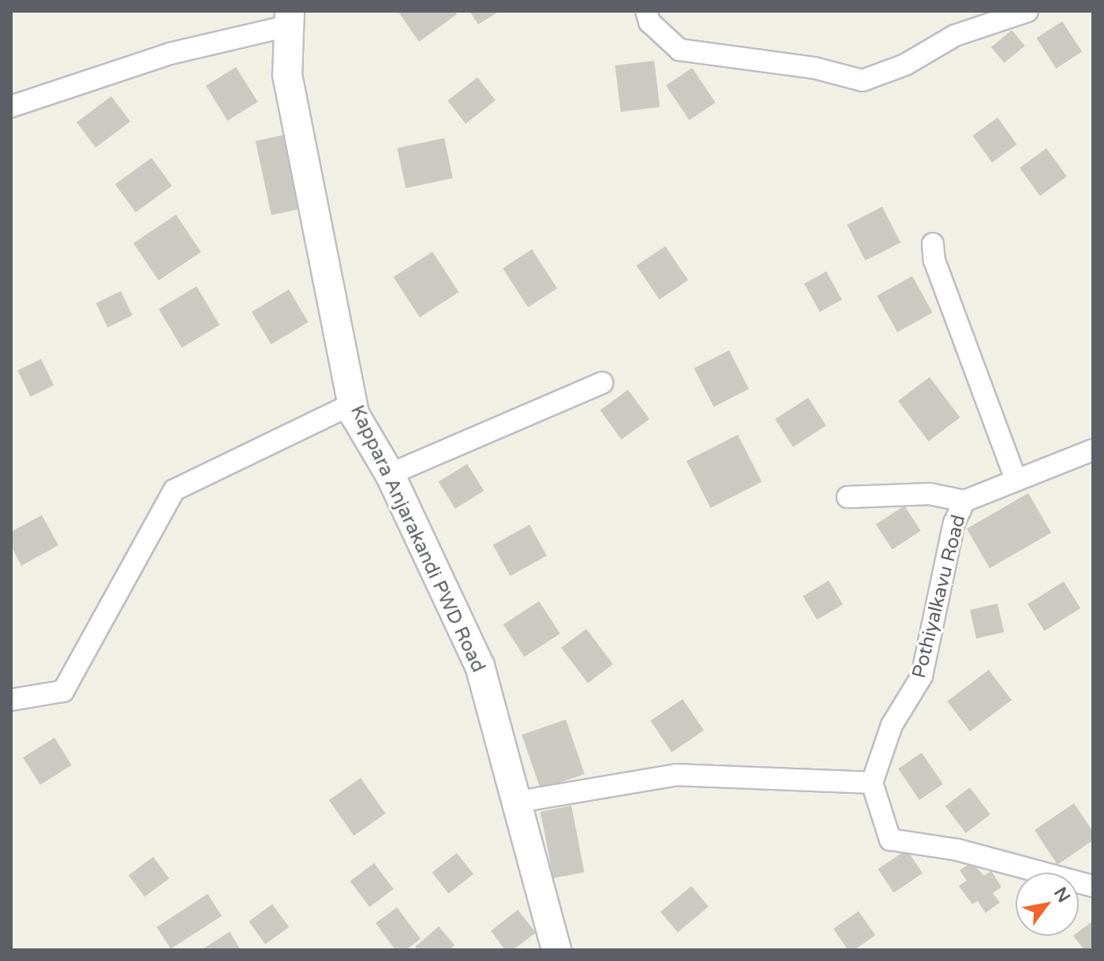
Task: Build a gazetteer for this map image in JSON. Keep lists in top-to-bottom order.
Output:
{
  "streets": {
    "main road": ["Kappara Anjarakandi PWD Road"],
    "street": ["Pothiyalkavu Road"]
  },
  "north": "top right"
}
